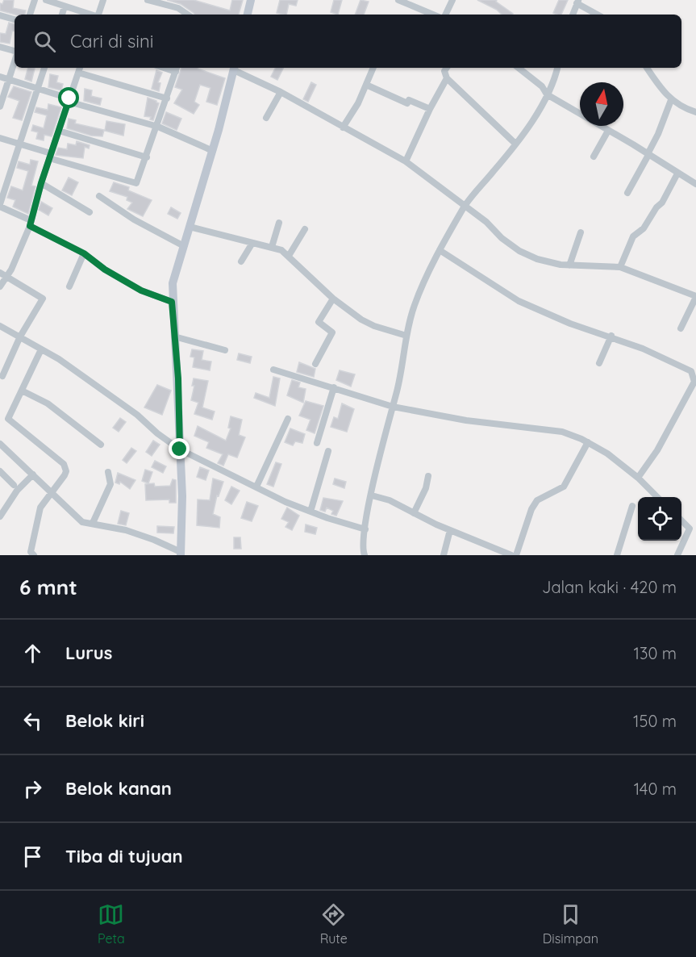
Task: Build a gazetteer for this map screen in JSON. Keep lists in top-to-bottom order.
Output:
{
  "north": "top",
  "page": {
    "search": "Cari di sini",
    "heading": ["6 mnt", "Jalan kaki · 420 m"],
    "list": [
      ["Lurus", "130 m"],
      ["Belok kiri", "150 m"],
      ["Belok kanan", "140 m"],
      "Tiba di tujuan"
    ],
    "nav": ["Peta", "Rute", "Disimpan"]
  }
}
